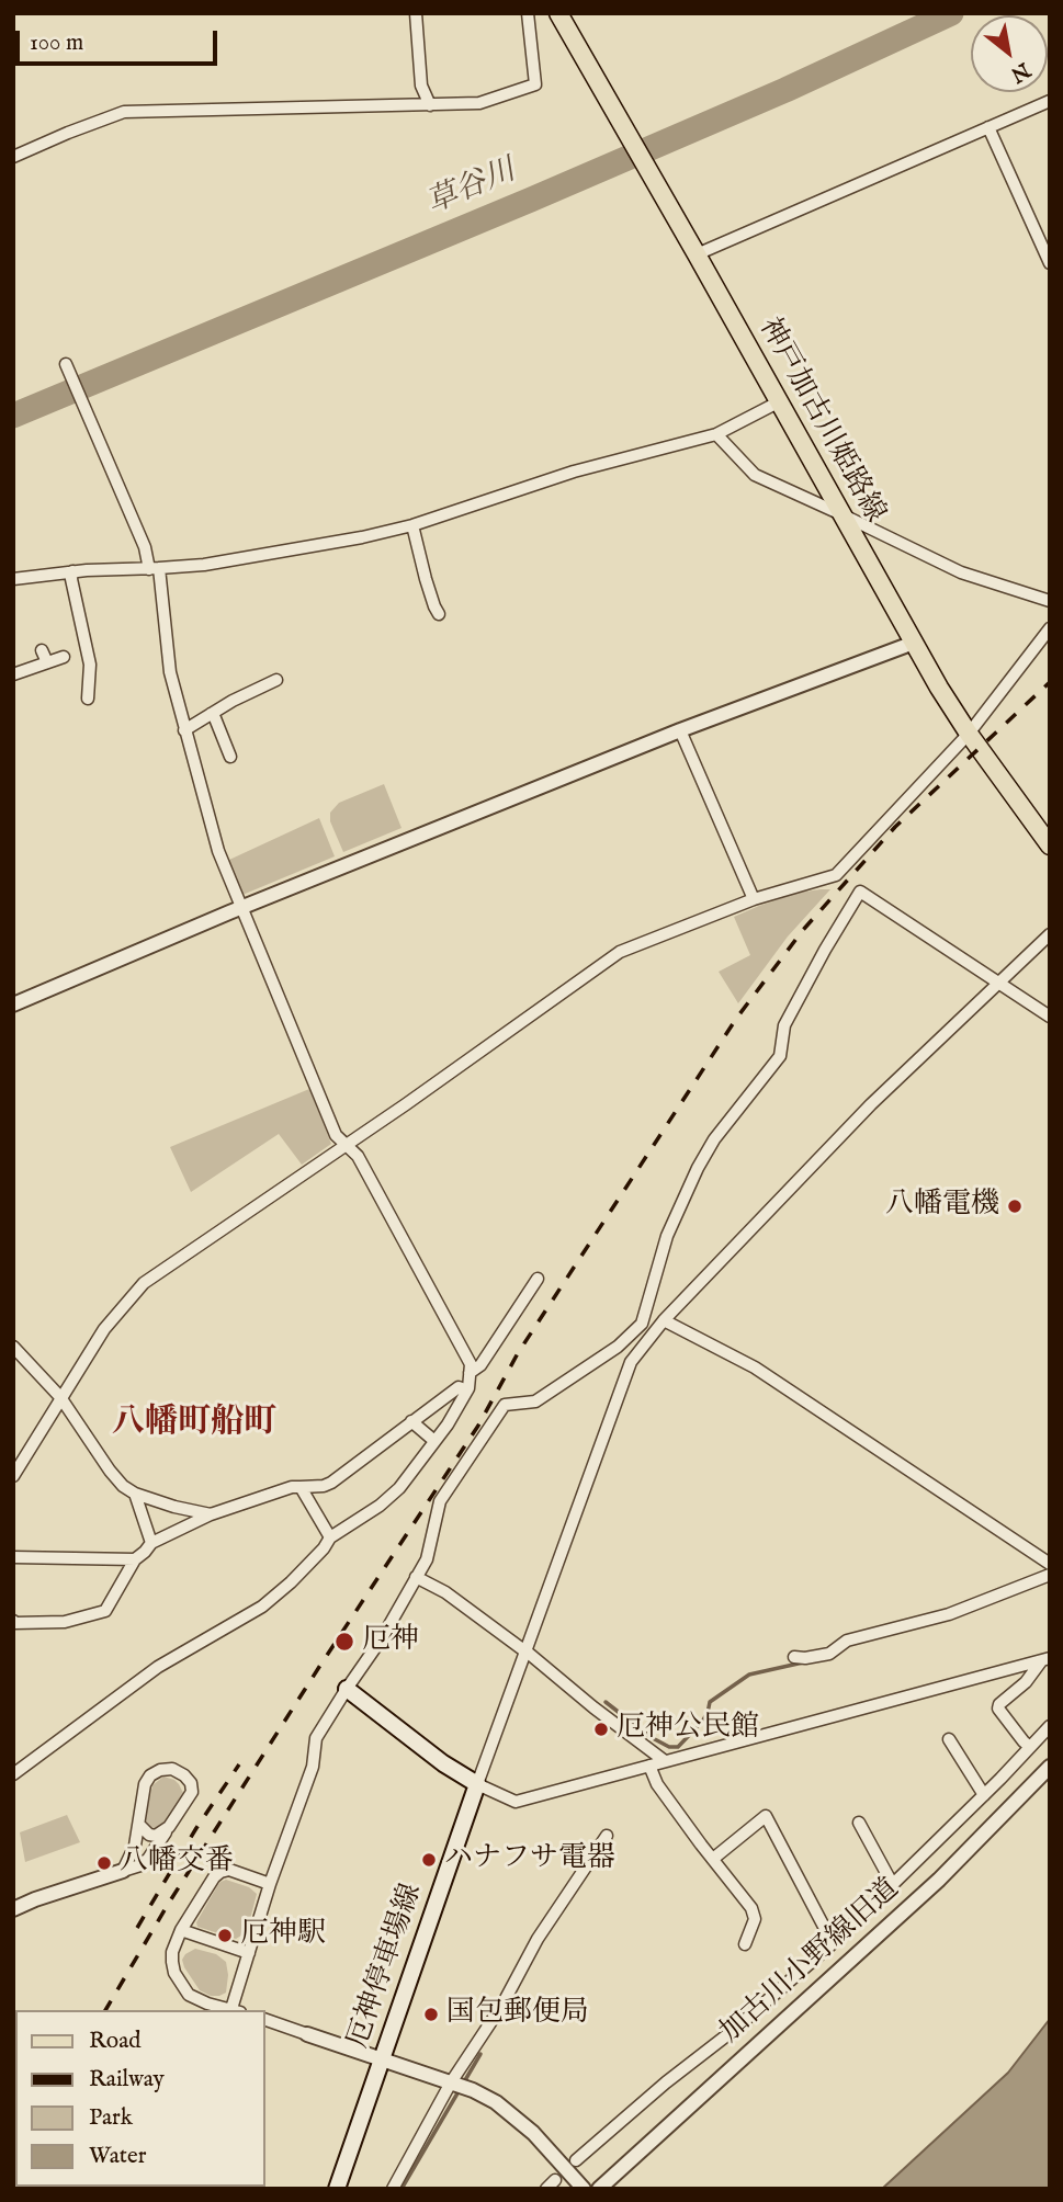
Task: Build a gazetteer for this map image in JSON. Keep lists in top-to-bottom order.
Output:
{
  "streets": {
    "main road": ["神戸加古川姫路線", "厄神停車場線"],
    "street": ["加古川小野線旧道"]
  },
  "districts": ["八幡町船町"],
  "water": ["草谷川"],
  "places": [
    "八幡電機",
    "厄神",
    "厄神公民館",
    "ハナフサ電器",
    "八幡交番",
    "厄神駅",
    "国包郵便局"
  ],
  "legend": [
    "Road",
    "Railway",
    "Park",
    "Water"
  ],
  "scale_bar": "100 m",
  "north": "bottom right"
}
